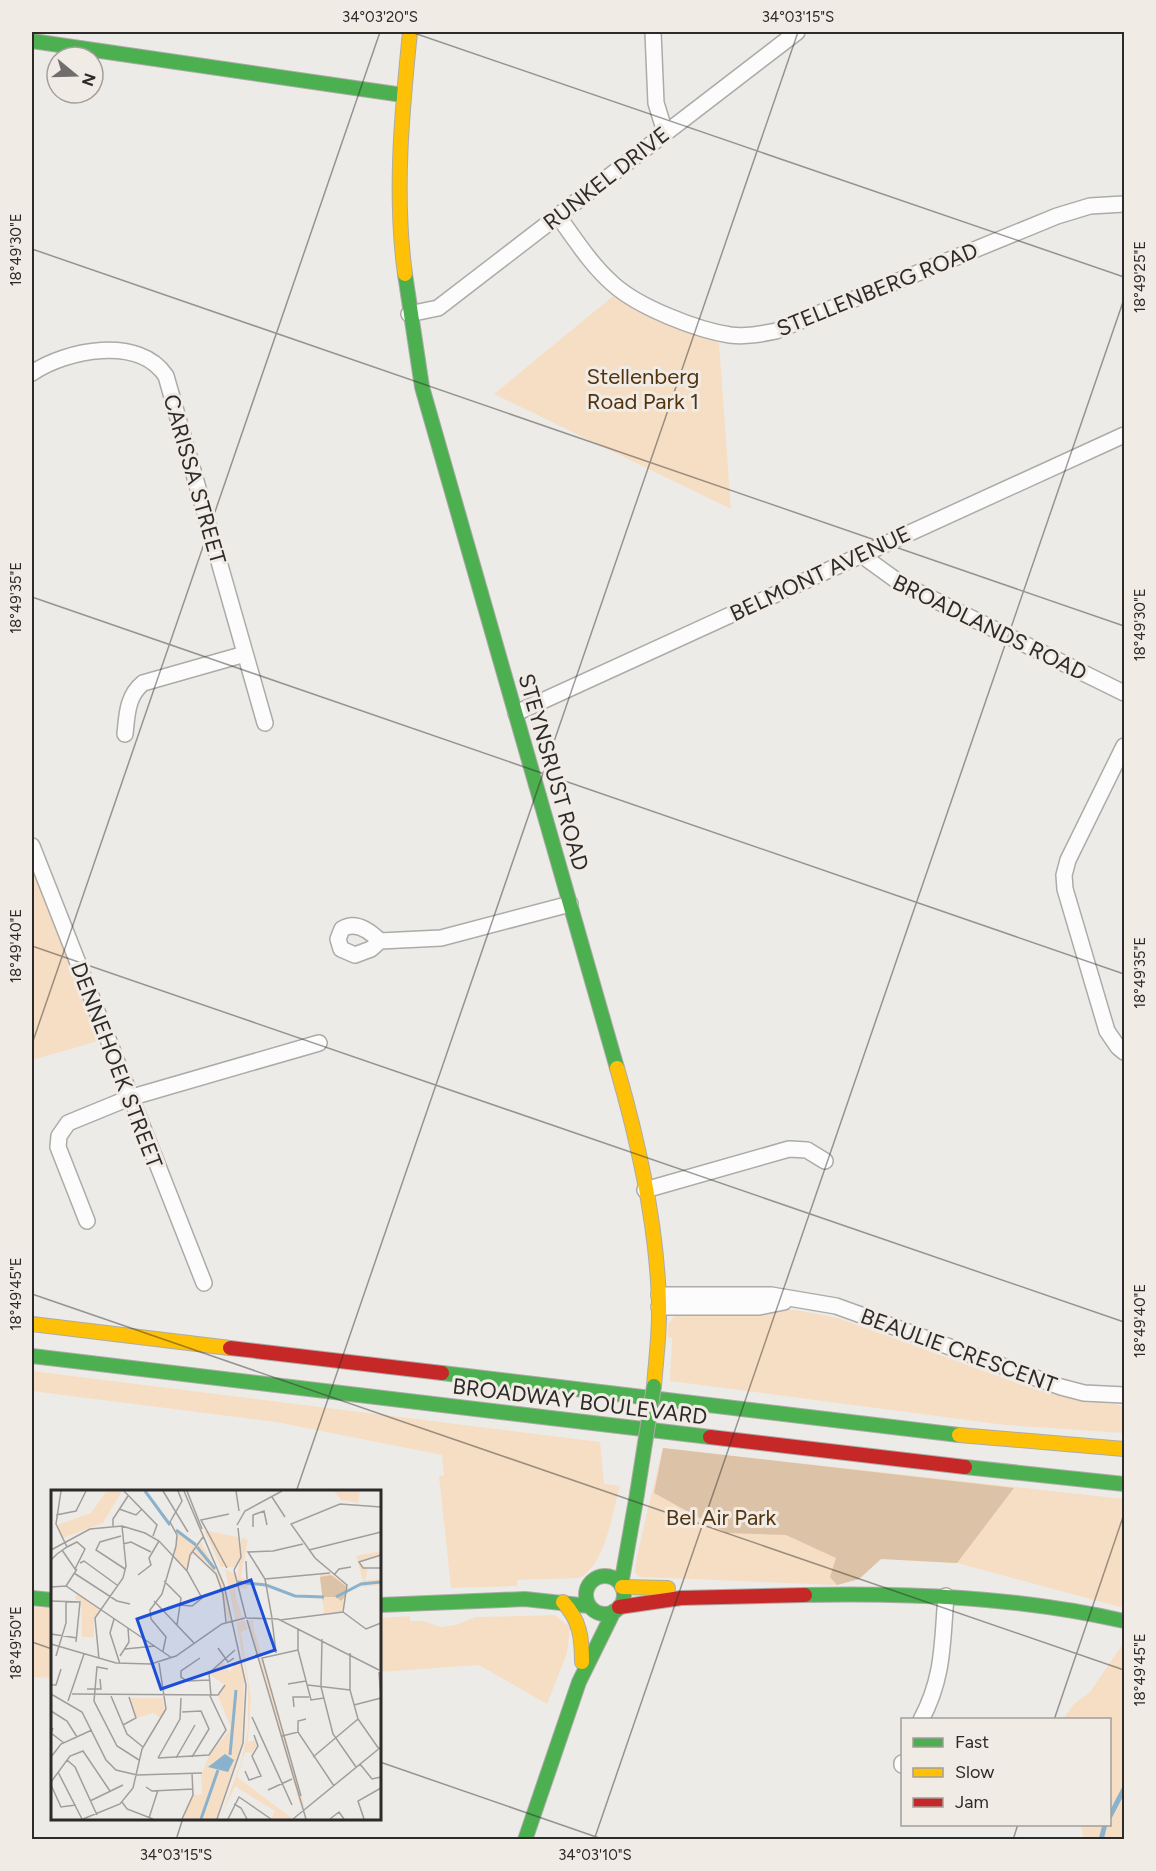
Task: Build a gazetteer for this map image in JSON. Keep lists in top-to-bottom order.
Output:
{
  "streets": {
    "street": [
      "RUNKEL DRIVE",
      "STELLENBERG ROAD",
      "CARISSA STREET",
      "BELMONT AVENUE",
      "BROADLANDS ROAD",
      "STEYNSRUST ROAD",
      "DENNEHOEK STREET",
      "BEAULIE CRESCENT",
      "BROADWAY BOULEVARD"
    ]
  },
  "crossings": [
    ["RUNKEL DRIVE", "STELLENBERG ROAD"],
    ["RUNKEL DRIVE", "STEYNSRUST ROAD"],
    ["BELMONT AVENUE", "BROADLANDS ROAD"],
    ["BELMONT AVENUE", "STEYNSRUST ROAD"],
    ["STEYNSRUST ROAD", "BEAULIE CRESCENT"]
  ],
  "parks": ["Stellenberg Road Park 1", "Bel Air Park"],
  "legend": ["Fast", "Slow", "Jam"],
  "north": "right",
  "coordinates": [
    "34°03'20\"S",
    "34°03'15\"S",
    "18°49'30\"E",
    "18°49'25\"E",
    "18°49'35\"E",
    "18°49'40\"E",
    "18°49'45\"E",
    "18°49'50\"E",
    "34°03'10\"S"
  ]
}
